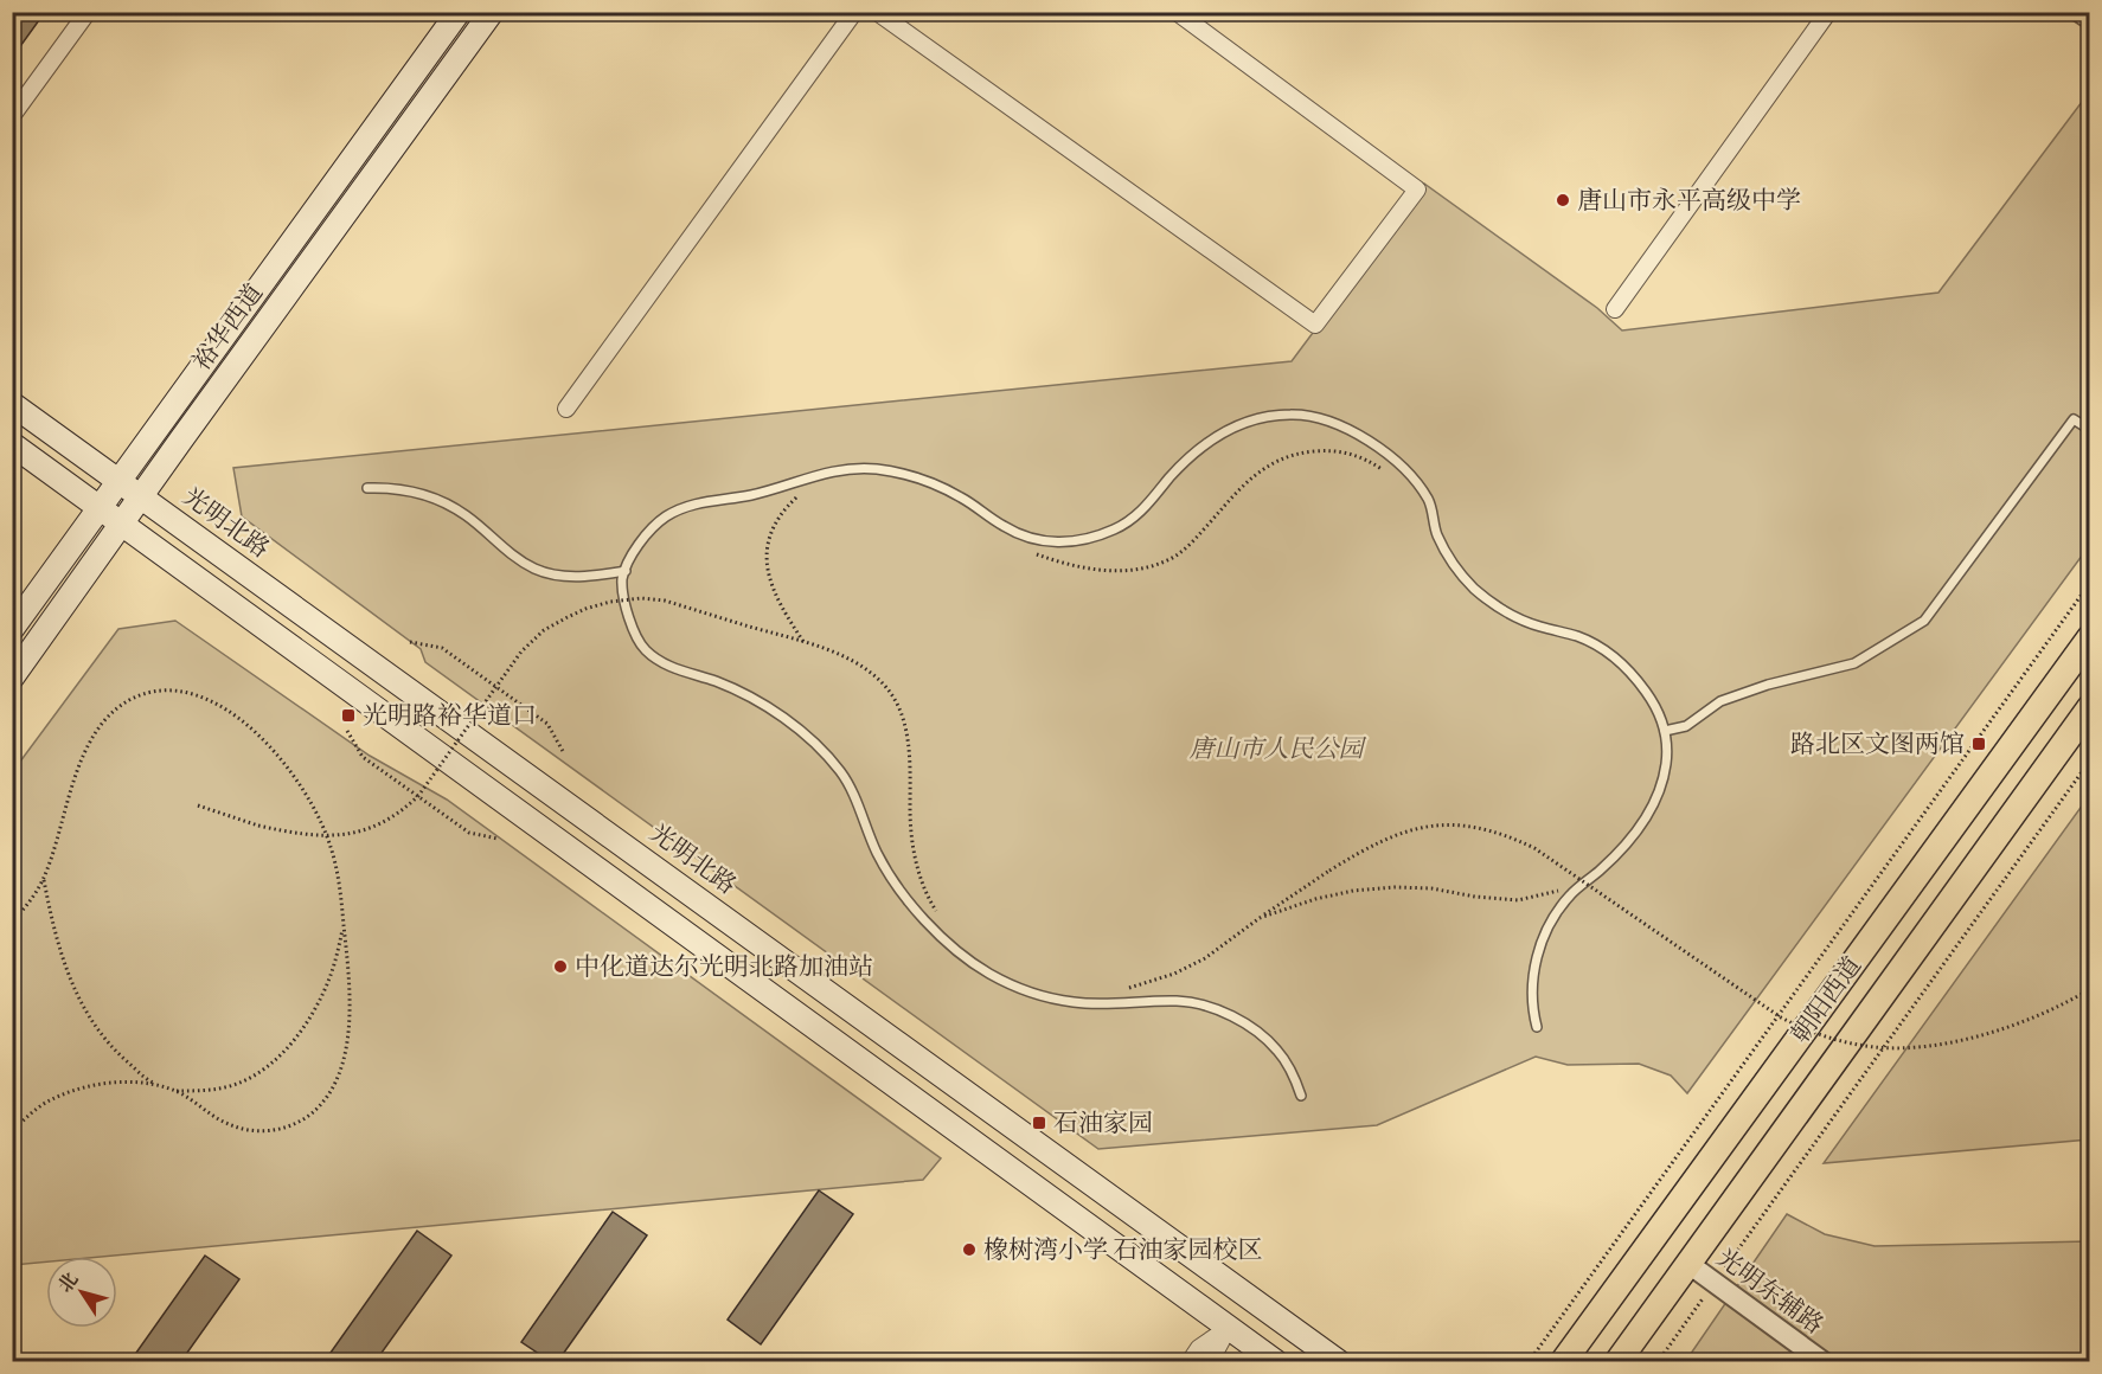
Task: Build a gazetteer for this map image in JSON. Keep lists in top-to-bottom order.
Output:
{
  "streets": {
    "main road": ["裕华西道", "光明北路", "朝阳西道"],
    "street": ["光明东辅路"]
  },
  "crossings": [
    ["裕华西道", "光明北路"],
    ["朝阳西道", "光明东辅路"]
  ],
  "parks": ["唐山市人民公园"],
  "places": {
    "other": ["唐山市永平高级中学", "中化道达尔光明北路加油站", "橡树湾小学 石油家园校区"],
    "transit": ["光明路裕华道口", "路北区文图两馆", "石油家园"]
  },
  "north": "top left"
}
